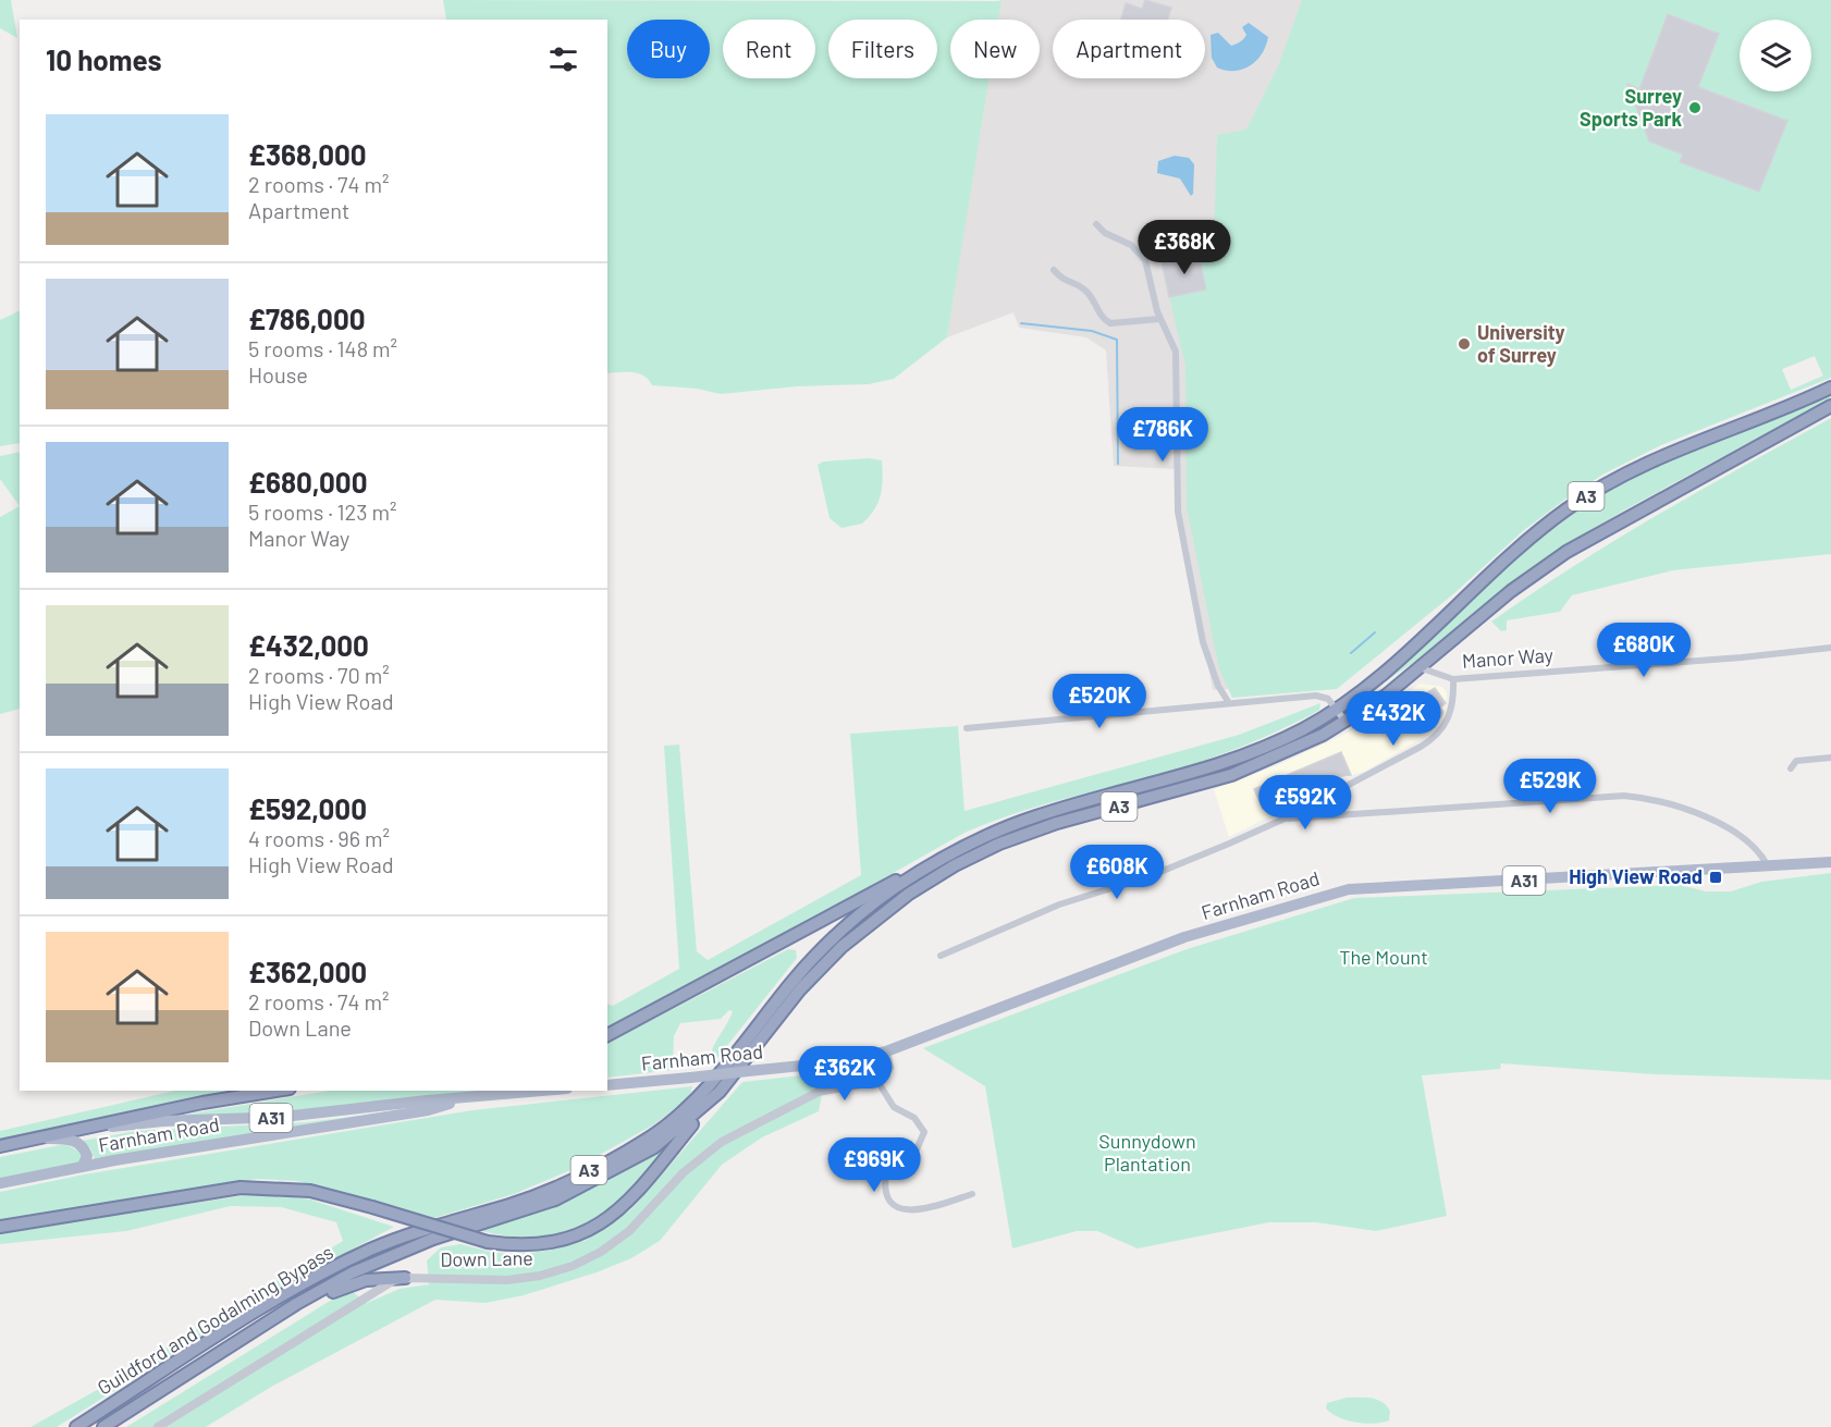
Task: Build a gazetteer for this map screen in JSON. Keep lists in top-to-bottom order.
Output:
{
  "streets": {
    "highway": ["A3", "A31", "Guildford and Godalming Bypass"],
    "main road": ["Farnham Road"],
    "street": ["Manor Way", "Down Lane"]
  },
  "crossings": [
    ["A3", "Guildford and Godalming Bypass"],
    ["Manor Way", "Guildford and Godalming Bypass"],
    ["A31", "Farnham Road"]
  ],
  "parks": ["The Mount", "Sunnydown Plantation"],
  "places": {
    "other": ["Surrey Sports Park", "University of Surrey"],
    "transit": ["High View Road"]
  },
  "page": {
    "chip": [
      "Buy",
      "Rent",
      "Filters",
      "New",
      "Apartment"
    ],
    "heading": "10 homes",
    "list": [
      {
        "name": "£368,000",
        "note": "2 rooms · 74 m² · Apartment"
      },
      {
        "name": "£786,000",
        "note": "5 rooms · 148 m² · House"
      },
      {
        "name": "£680,000",
        "note": "5 rooms · 123 m² · Manor Way"
      },
      {
        "name": "£432,000",
        "note": "2 rooms · 70 m² · High View Road"
      },
      {
        "name": "£592,000",
        "note": "4 rooms · 96 m² · High View Road"
      },
      {
        "name": "£362,000",
        "note": "2 rooms · 74 m² · Down Lane"
      }
    ],
    "price": [
      "£368K",
      "£786K",
      "£680K",
      "£520K",
      "£432K",
      "£529K",
      "£592K",
      "£608K",
      "£362K",
      "£969K"
    ]
  }
}
